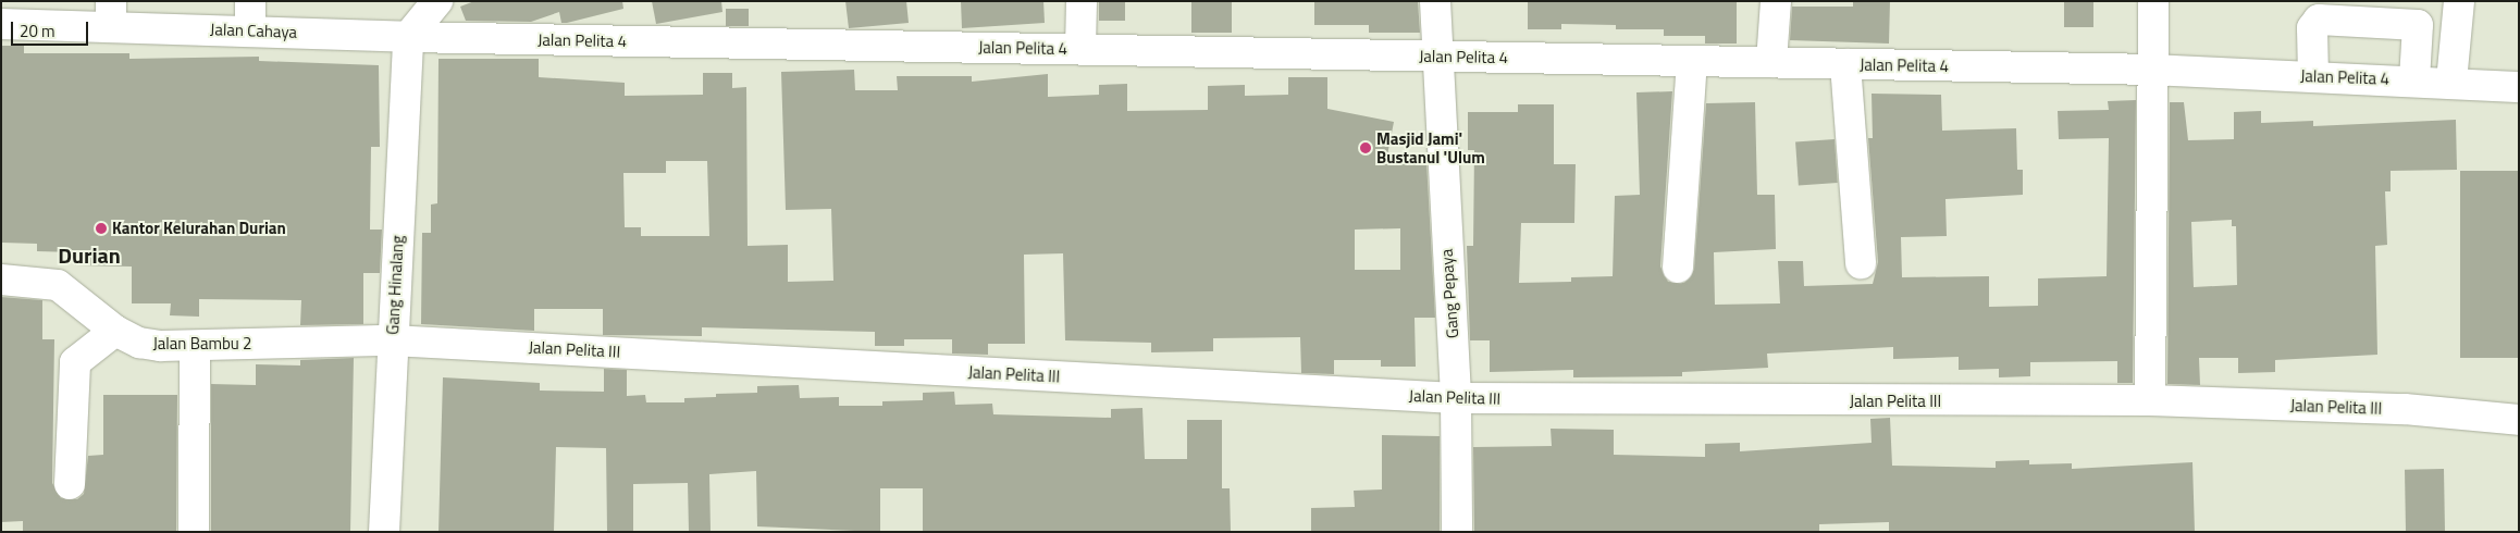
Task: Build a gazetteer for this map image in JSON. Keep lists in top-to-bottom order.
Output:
{
  "streets": {
    "street": [
      "Jalan Cahaya",
      "Jalan Pelita 4",
      "Gang Hinalang",
      "Gang Pepaya",
      "Jalan Bambu 2",
      "Jalan Pelita III"
    ]
  },
  "crossings": [
    ["Jalan Cahaya", "Jalan Pelita 4"],
    ["Jalan Cahaya", "Gang Hinalang"],
    ["Jalan Pelita 4", "Gang Hinalang"],
    ["Jalan Pelita 4", "Gang Pepaya"],
    ["Gang Hinalang", "Jalan Bambu 2"],
    ["Gang Hinalang", "Jalan Pelita III"],
    ["Gang Pepaya", "Jalan Pelita III"],
    ["Jalan Bambu 2", "Jalan Pelita III"]
  ],
  "districts": ["Durian"],
  "places": ["Masjid Jami' Bustanul 'Ulum", "Kantor Kelurahan Durian"],
  "scale_bar": "20 m"
}
